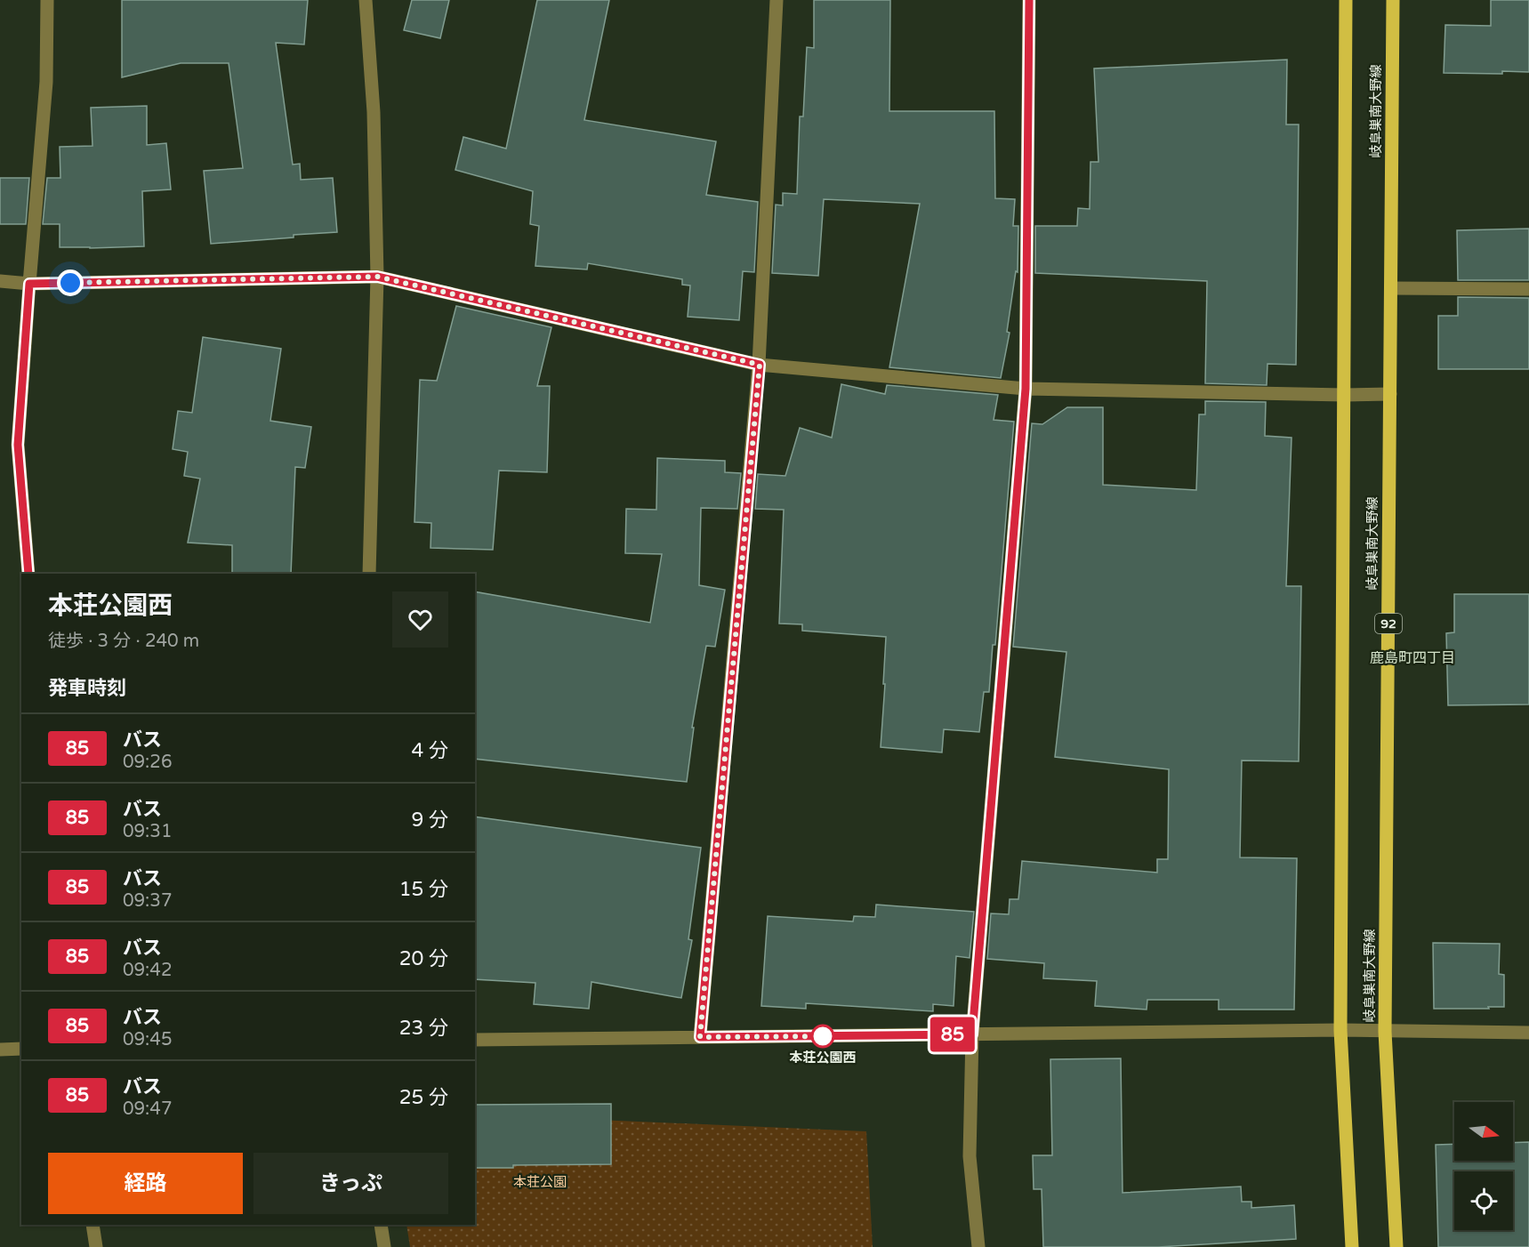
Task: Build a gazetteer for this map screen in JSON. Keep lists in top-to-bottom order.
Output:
{
  "streets": {
    "main road": ["岐阜巣南大野線", "92"]
  },
  "districts": ["鹿島町四丁目"],
  "parks": ["本荘公園"],
  "places": ["本荘公園西"],
  "lines": ["bus line 85"],
  "north": "right",
  "page": {
    "on_map": "85",
    "heading": [
      ["本荘公園西", "徒歩 · 3 分 · 240 m"],
      "発車時刻"
    ],
    "list": [
      {
        "mark": "85",
        "name": "バス",
        "note": "09:26",
        "value": "4 分"
      },
      {
        "mark": "85",
        "name": "バス",
        "note": "09:31",
        "value": "9 分"
      },
      {
        "mark": "85",
        "name": "バス",
        "note": "09:37",
        "value": "15 分"
      },
      {
        "mark": "85",
        "name": "バス",
        "note": "09:42",
        "value": "20 分"
      },
      {
        "mark": "85",
        "name": "バス",
        "note": "09:45",
        "value": "23 分"
      },
      {
        "mark": "85",
        "name": "バス",
        "note": "09:47",
        "value": "25 分"
      }
    ],
    "buttons": ["経路", "きっぷ"]
  }
}
